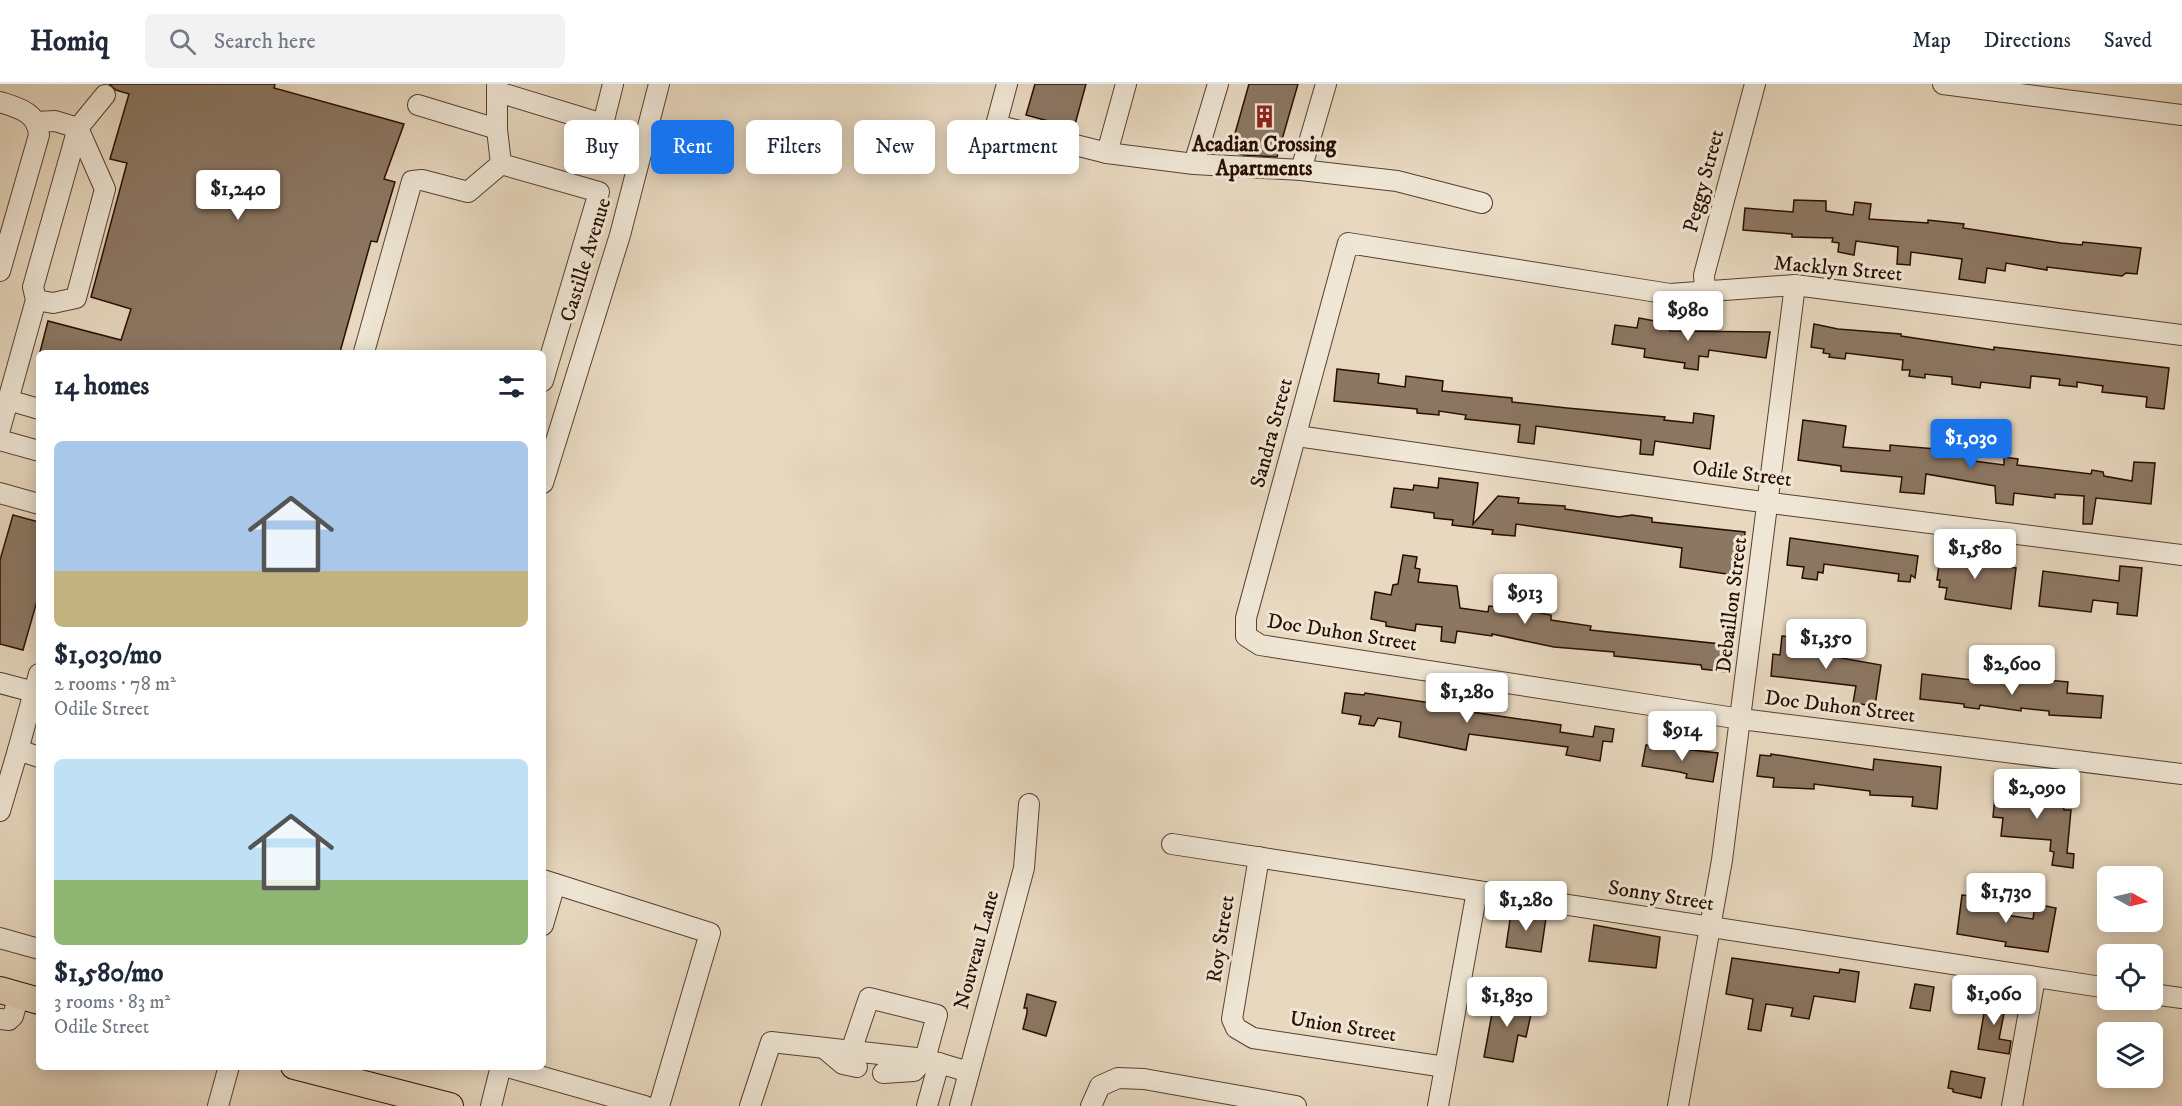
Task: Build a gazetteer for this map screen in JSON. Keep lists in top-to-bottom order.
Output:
{
  "streets": {
    "street": [
      "Peggy Street",
      "Castille Avenue",
      "Macklyn Street",
      "Sandra Street",
      "Odile Street",
      "Debaillon Street",
      "Doc Duhon Street",
      "Sonny Street",
      "Roy Street",
      "Nouveau Lane",
      "Union Street"
    ]
  },
  "crossings": [
    ["Peggy Street", "Macklyn Street"],
    ["Macklyn Street", "Sandra Street"],
    ["Macklyn Street", "Debaillon Street"],
    ["Sandra Street", "Odile Street"],
    ["Sandra Street", "Doc Duhon Street"],
    ["Odile Street", "Debaillon Street"],
    ["Debaillon Street", "Doc Duhon Street"],
    ["Debaillon Street", "Sonny Street"],
    ["Sonny Street", "Roy Street"],
    ["Roy Street", "Union Street"]
  ],
  "places": {
    "building": ["Acadian Crossing Apartments"]
  },
  "north": "right",
  "page": {
    "header": "Homiq",
    "search": "Search here",
    "nav": ["Map", "Directions", "Saved"],
    "chip": [
      "Buy",
      "Rent",
      "Filters",
      "New",
      "Apartment"
    ],
    "price": [
      "$1,240",
      "$980",
      "$1,030",
      "$1,580",
      "$913",
      "$1,350",
      "$2,600",
      "$1,280",
      "$914",
      "$2,090",
      "$1,730",
      "$1,280",
      "$1,060",
      "$1,830"
    ],
    "heading": "14 homes",
    "list": [
      {
        "name": "$1,030/mo",
        "note": "2 rooms · 78 m² · Odile Street"
      },
      {
        "name": "$1,580/mo",
        "note": "3 rooms · 83 m² · Odile Street"
      }
    ]
  }
}
